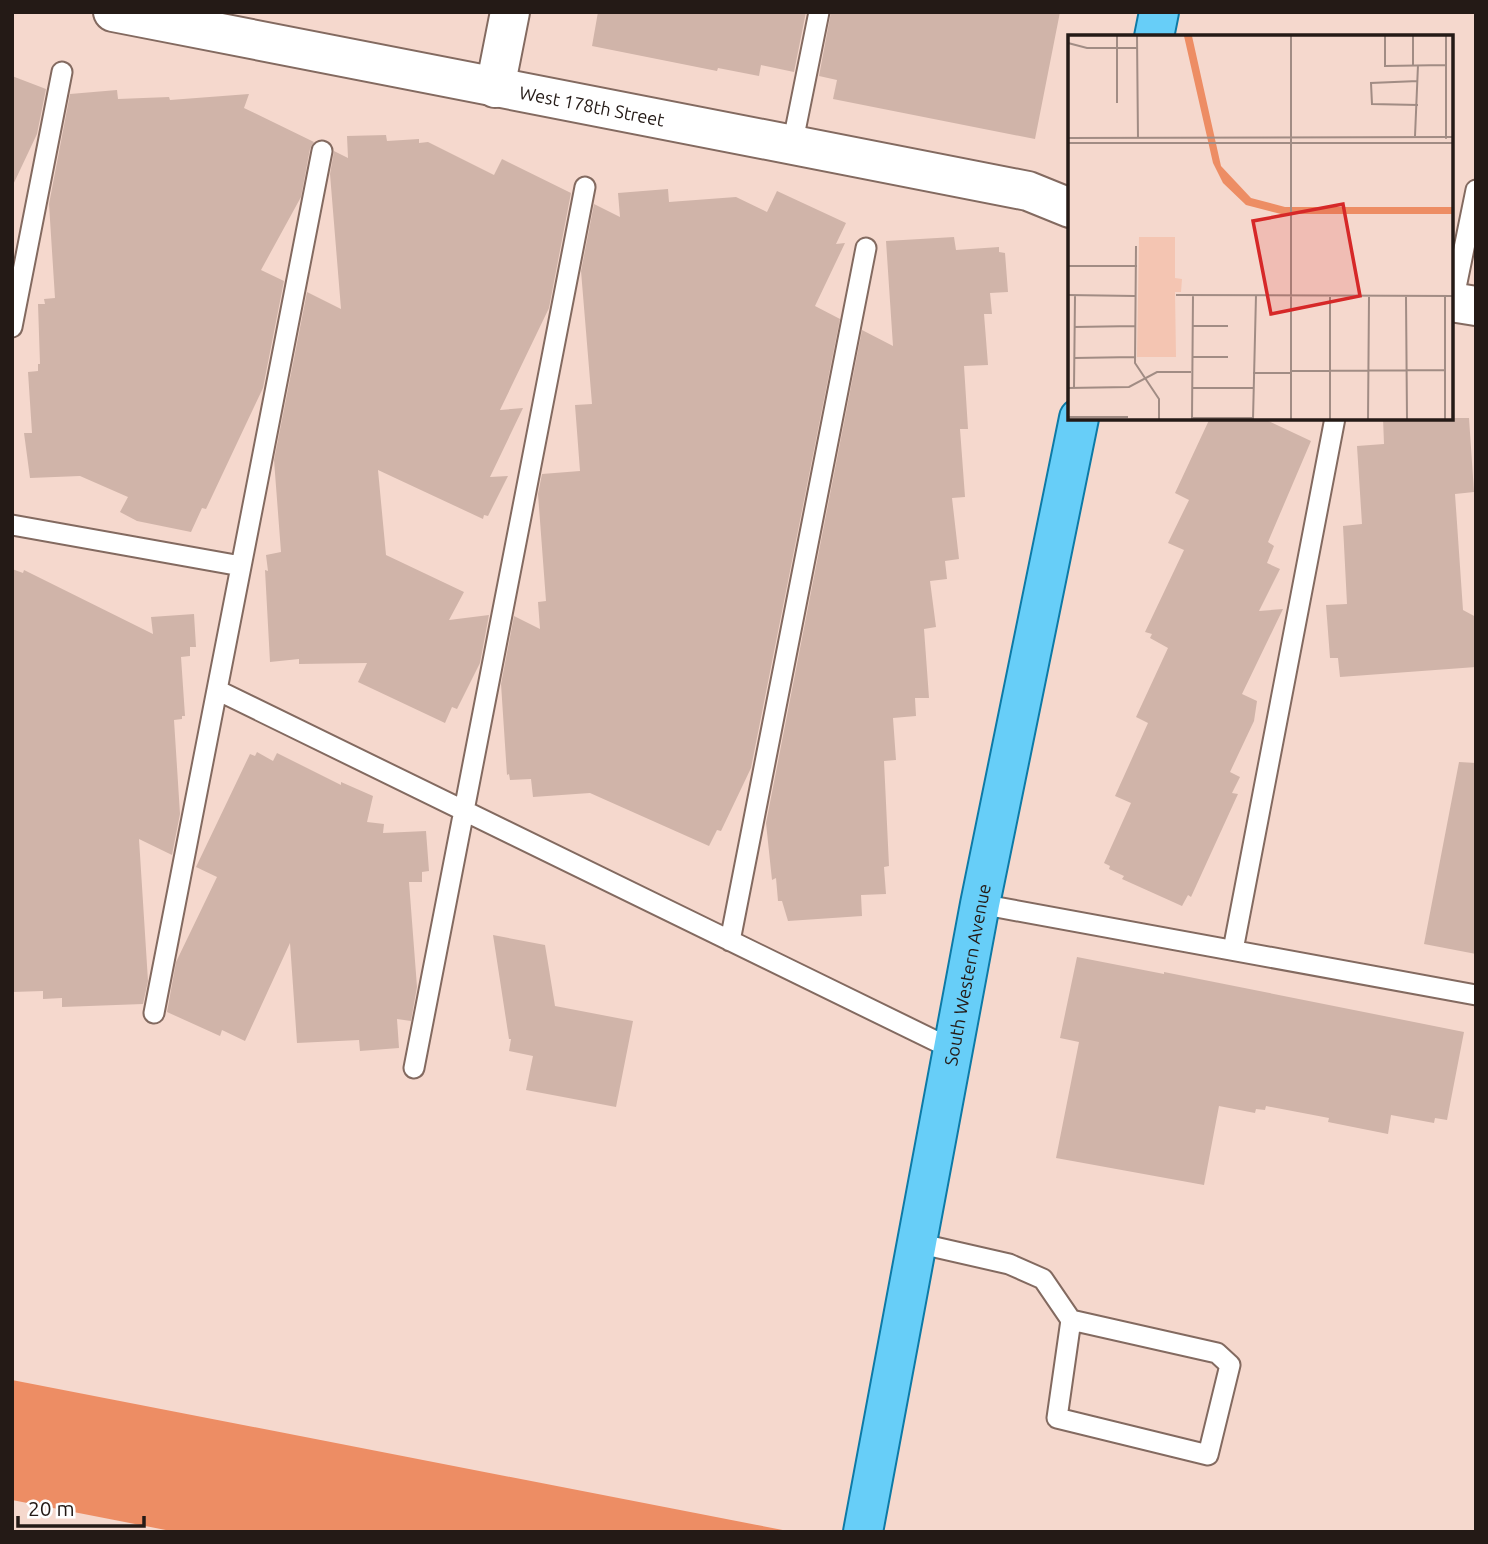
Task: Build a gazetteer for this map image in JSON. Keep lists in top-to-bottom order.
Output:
{
  "streets": {
    "main road": ["South Western Avenue"],
    "street": ["West 178th Street"]
  },
  "scale_bar": "20 m"
}
